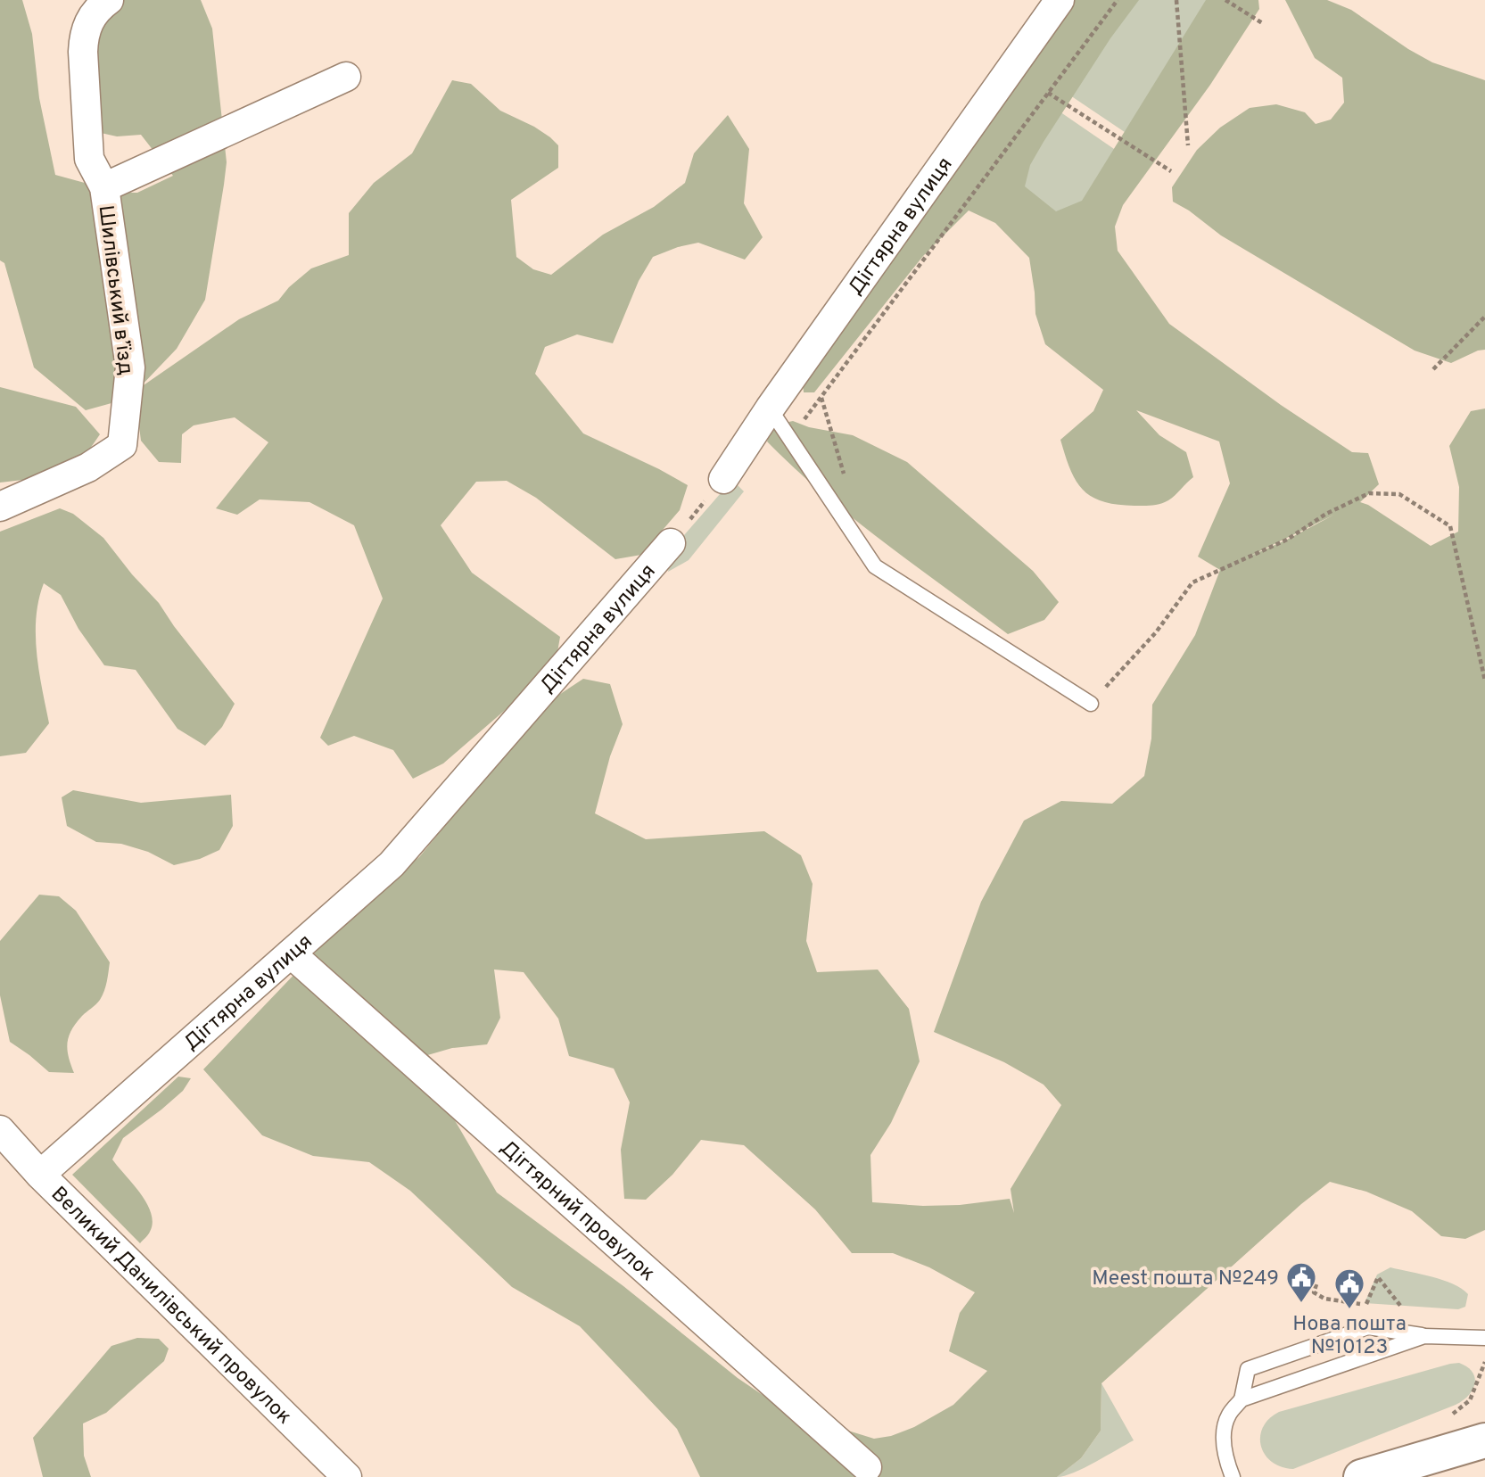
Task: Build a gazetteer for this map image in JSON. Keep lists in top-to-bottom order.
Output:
{
  "streets": {
    "street": [
      "Дігтярна вулиця",
      "Шилівський в’їзд",
      "Дігтярний провулок",
      "Великий Данилівський провулок"
    ]
  },
  "crossings": [
    ["Дігтярна вулиця", "Дігтярний провулок"],
    ["Дігтярна вулиця", "Великий Данилівський провулок"]
  ],
  "places": {
    "public building": ["Meest пошта №249", "Нова пошта №10123"]
  }
}
